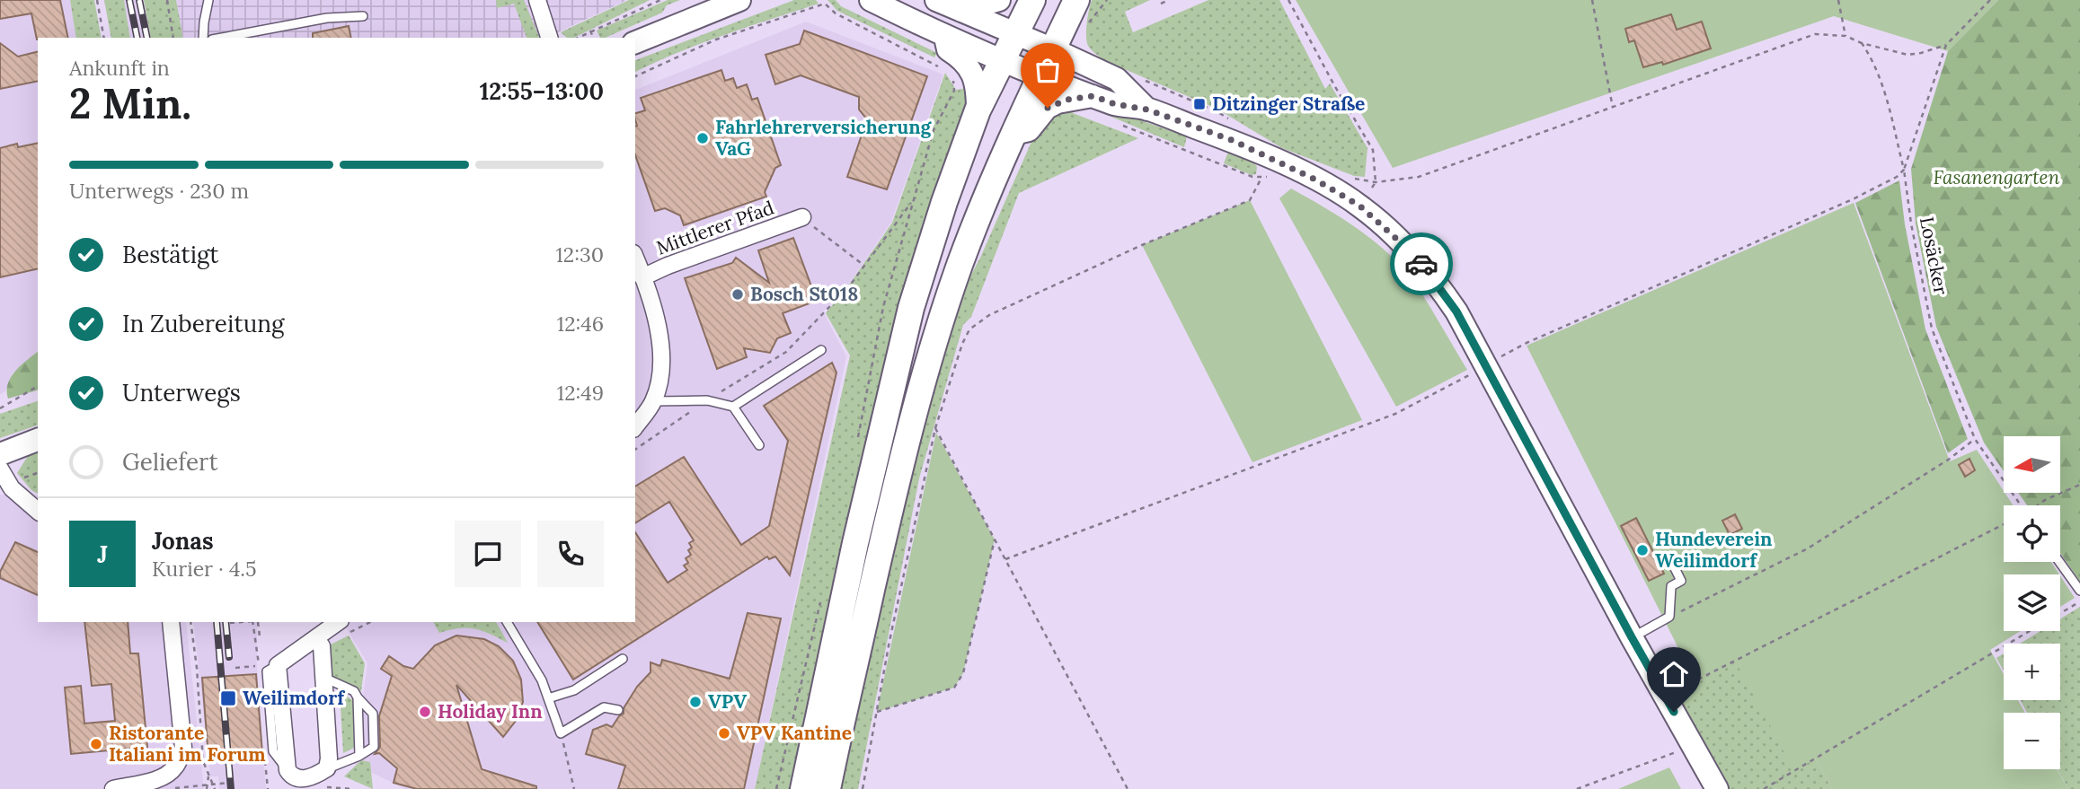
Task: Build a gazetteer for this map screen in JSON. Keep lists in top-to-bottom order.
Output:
{
  "streets": {
    "street": ["Mittlerer Pfad"],
    "path": ["Losäcker"]
  },
  "parks": ["Fasanengarten"],
  "places": {
    "transit": ["Ditzinger Straße", "Weilimdorf"],
    "other": [
      "Fahrlehrerversicherung VaG",
      "Bosch St018",
      "Hundeverein Weilimdorf",
      "VPV",
      "Holiday Inn",
      "VPV Kantine",
      "Ristorante Italiani im Forum"
    ]
  },
  "north": "left",
  "page": {
    "heading": ["2 Min.", "Ankunft in", "12:55–13:00"],
    "panel": ["Jonas", "Kurier · 4.5"],
    "bar": "Unterwegs · 230 m",
    "list": [
      ["Bestätigt", "12:30"],
      ["In Zubereitung", "12:46"],
      ["Unterwegs", "12:49"],
      "Geliefert"
    ],
    "map_buttons": ["+", "−"],
    "round": "J"
  }
}
